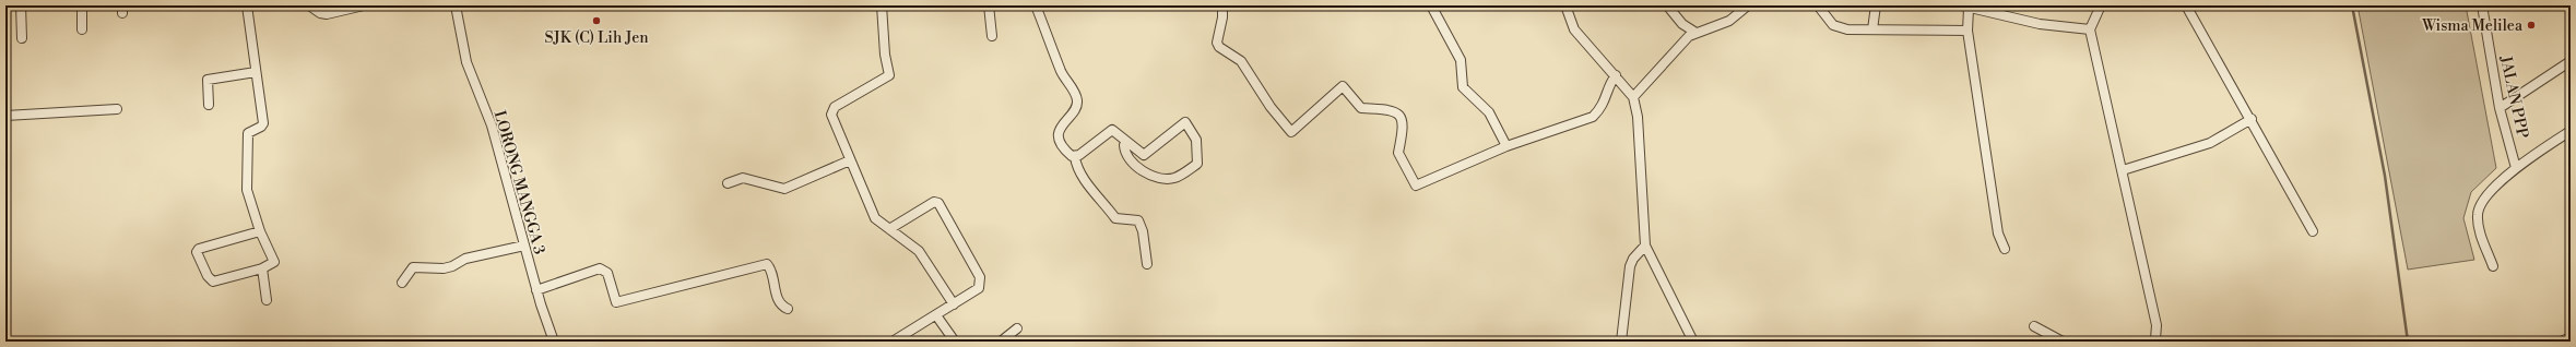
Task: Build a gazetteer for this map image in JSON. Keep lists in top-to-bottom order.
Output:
{
  "streets": {
    "street": ["JALAN PPP", "LORONG MANGGA 3"]
  },
  "places": ["SJK (C) Lih Jen", "Wisma Melilea"]
}
